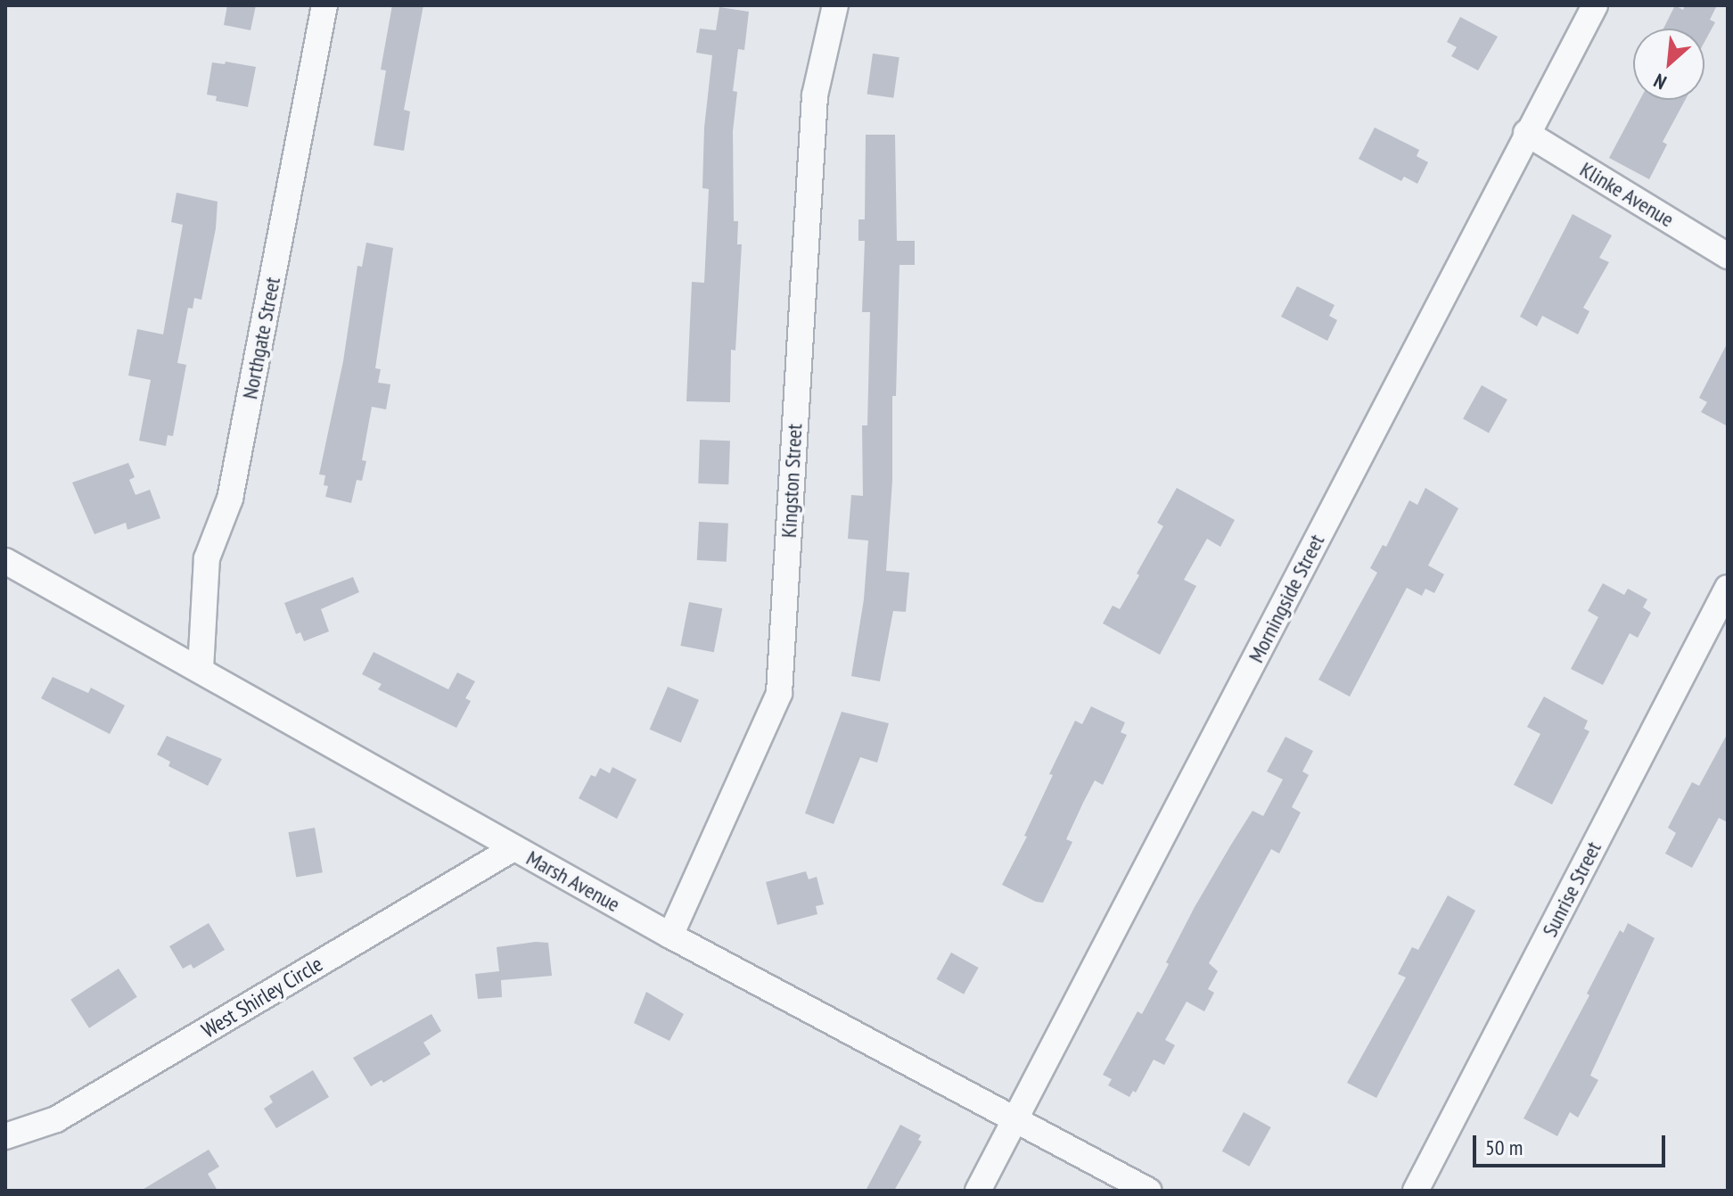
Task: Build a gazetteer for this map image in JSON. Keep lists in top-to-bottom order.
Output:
{
  "streets": {
    "street": [
      "Klinke Avenue",
      "Northgate Street",
      "Kingston Street",
      "Morningside Street",
      "Marsh Avenue",
      "Sunrise Street",
      "West Shirley Circle"
    ]
  },
  "crossings": [
    ["Klinke Avenue", "Morningside Street"],
    ["Northgate Street", "Marsh Avenue"],
    ["Kingston Street", "Marsh Avenue"],
    ["Morningside Street", "Marsh Avenue"],
    ["Marsh Avenue", "West Shirley Circle"]
  ],
  "scale_bar": "50 m",
  "north": "bottom left"
}
